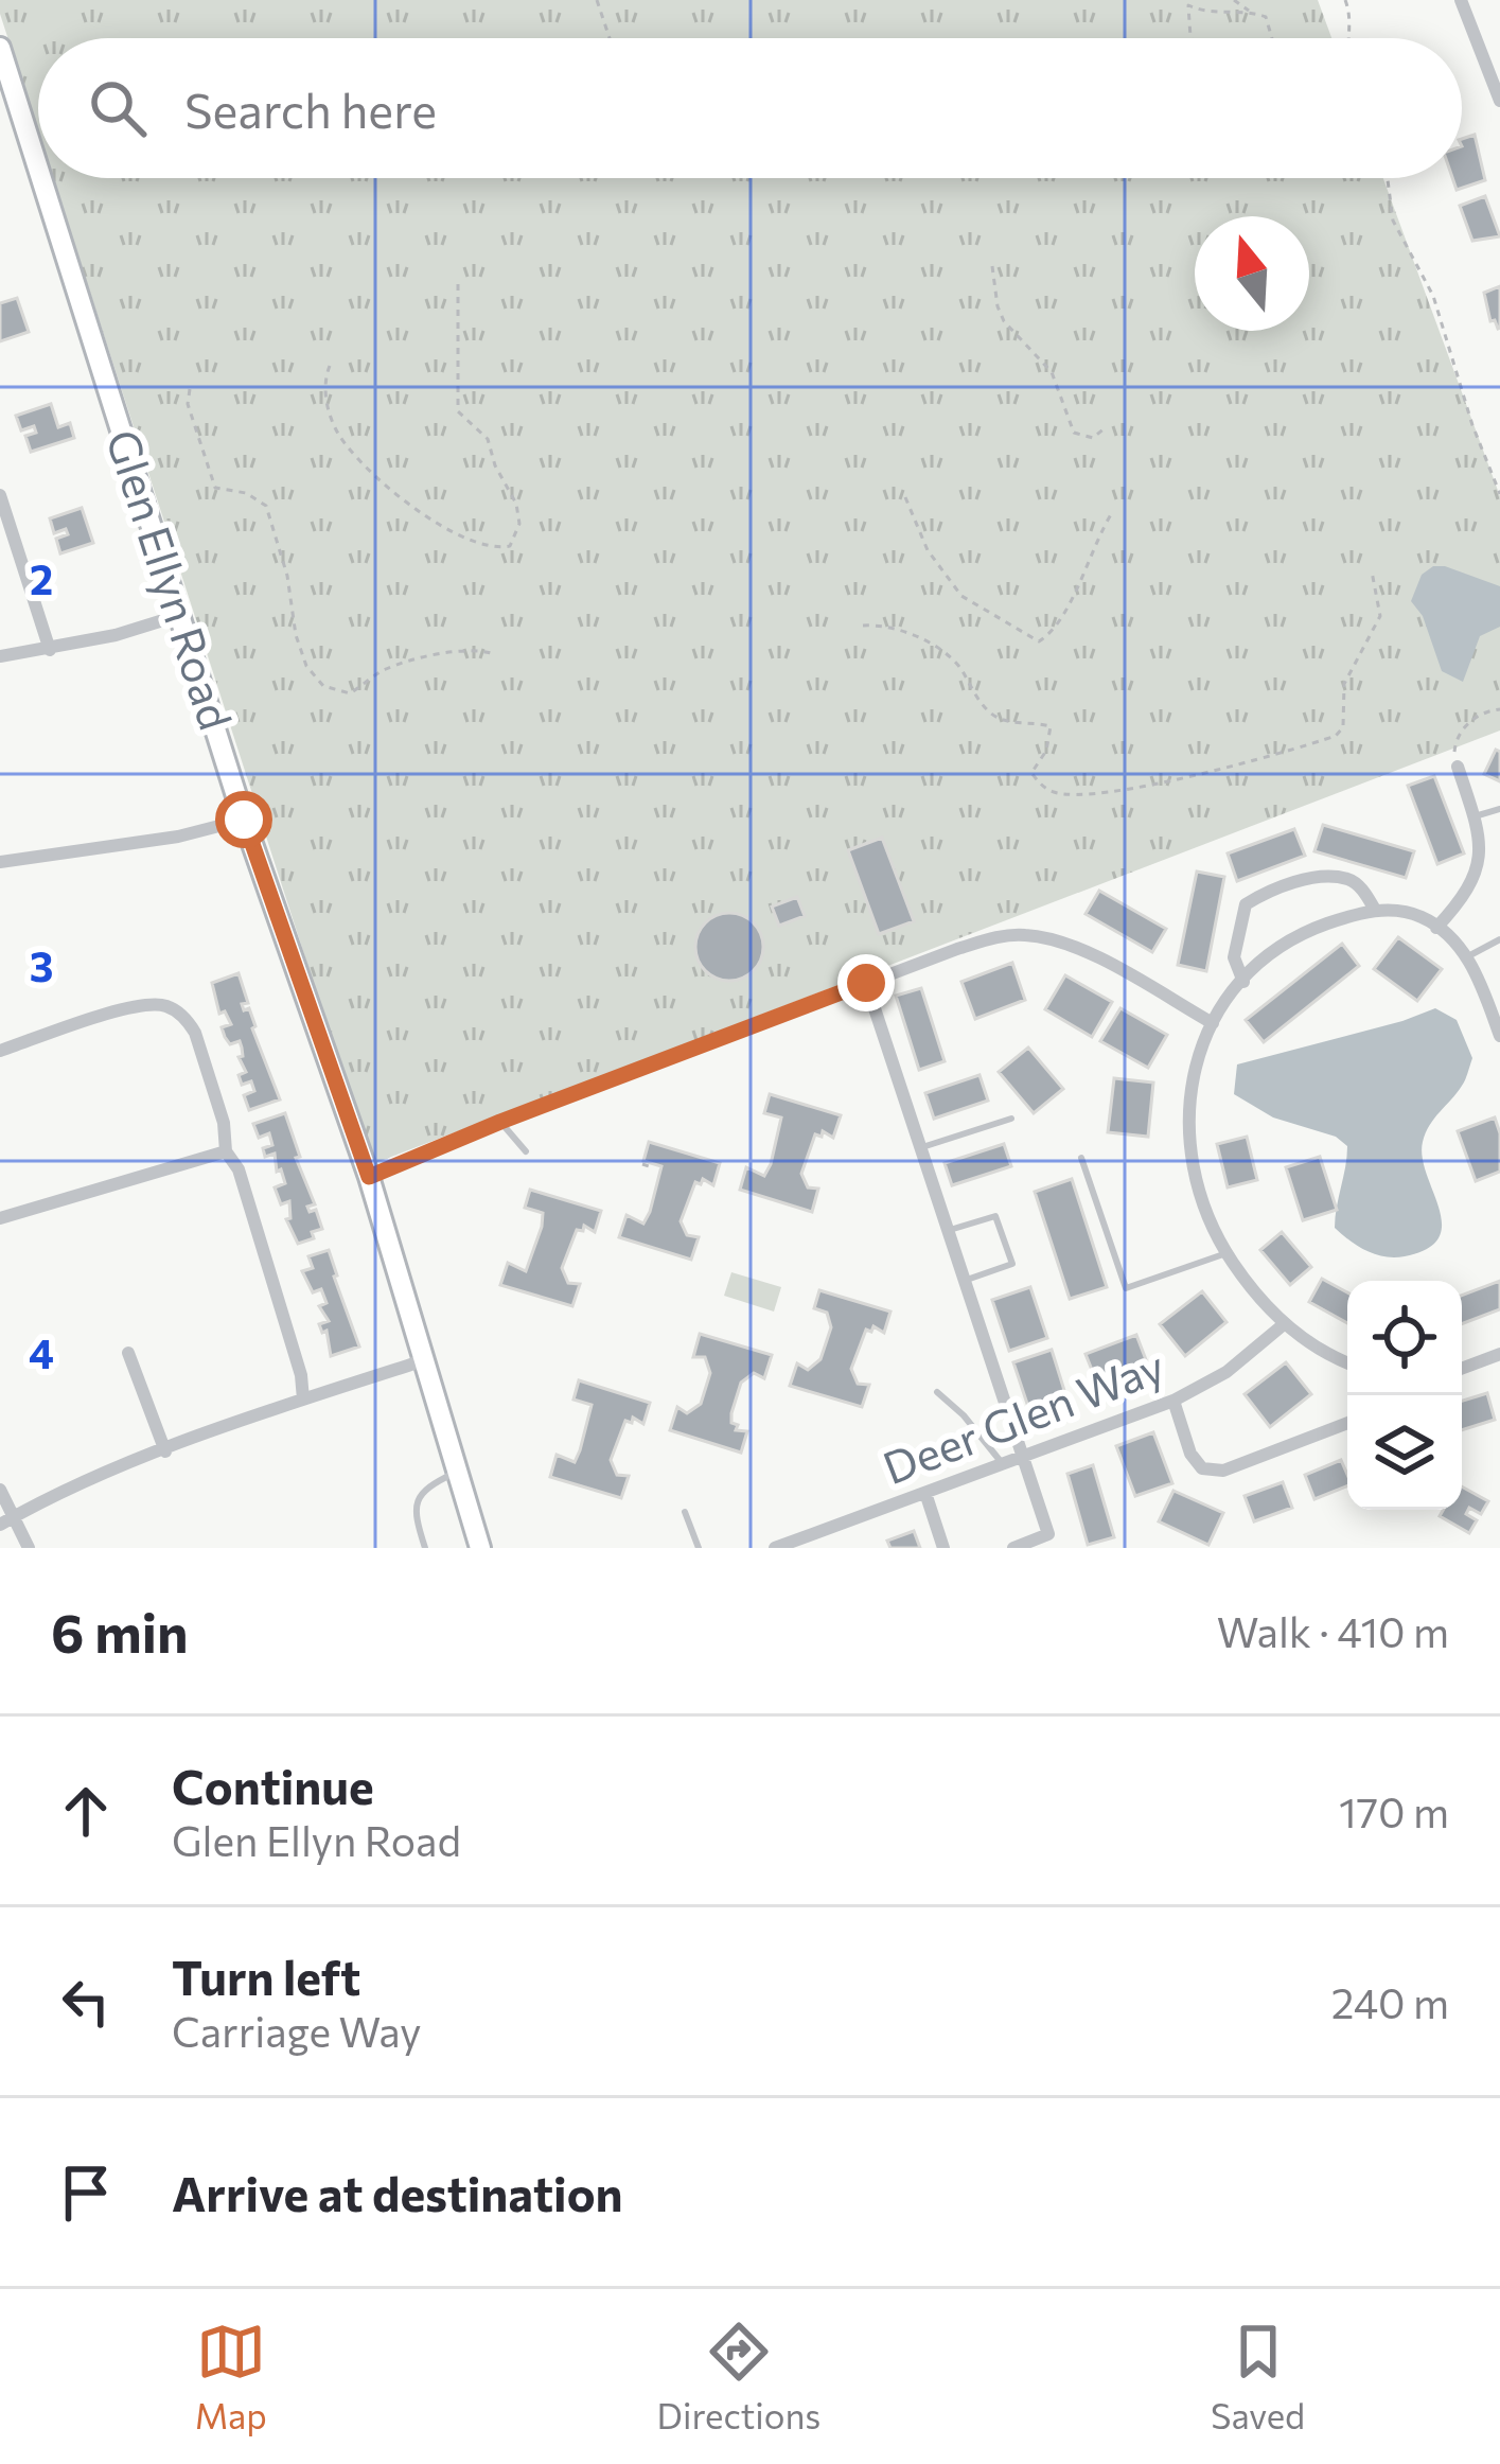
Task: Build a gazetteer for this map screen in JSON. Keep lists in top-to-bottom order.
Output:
{
  "streets": {
    "street": ["Glen Ellyn Road", "Deer Glen Way"]
  },
  "north": "top",
  "page": {
    "search": "Search here",
    "heading": ["6 min", "Walk · 410 m"],
    "list": [
      ["Continue", "Glen Ellyn Road", "170 m"],
      ["Turn left", "Carriage Way", "240 m"],
      "Arrive at destination"
    ],
    "nav": ["Map", "Directions", "Saved"]
  },
  "grid": {
    "rows": ["2", "3", "4"]
  }
}
